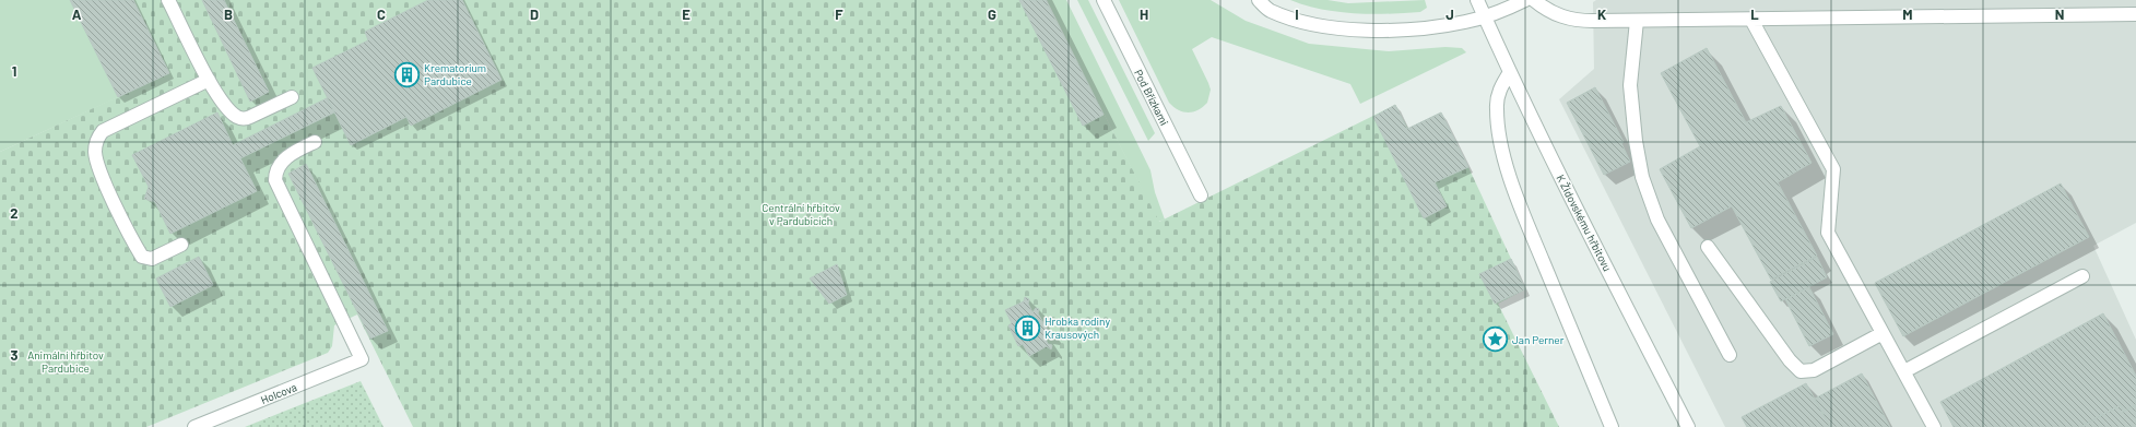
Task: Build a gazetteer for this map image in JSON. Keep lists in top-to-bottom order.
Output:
{
  "streets": {
    "street": ["Pod Břízkami", "K Židovskému hřbitovu", "Holcova"]
  },
  "parks": ["Centrální hřbitov v Pardubicích", "Animální hřbitov Pardubice"],
  "places": {
    "building": ["Krematorium Pardubice", "Hrobka rodiny Krausových"],
    "place": ["Jan Perner"]
  },
  "grid": {
    "columns": [
      "A",
      "B",
      "C",
      "D",
      "E",
      "F",
      "G",
      "H",
      "I",
      "J",
      "K",
      "L",
      "M",
      "N"
    ],
    "rows": ["1", "2", "3"]
  }
}
